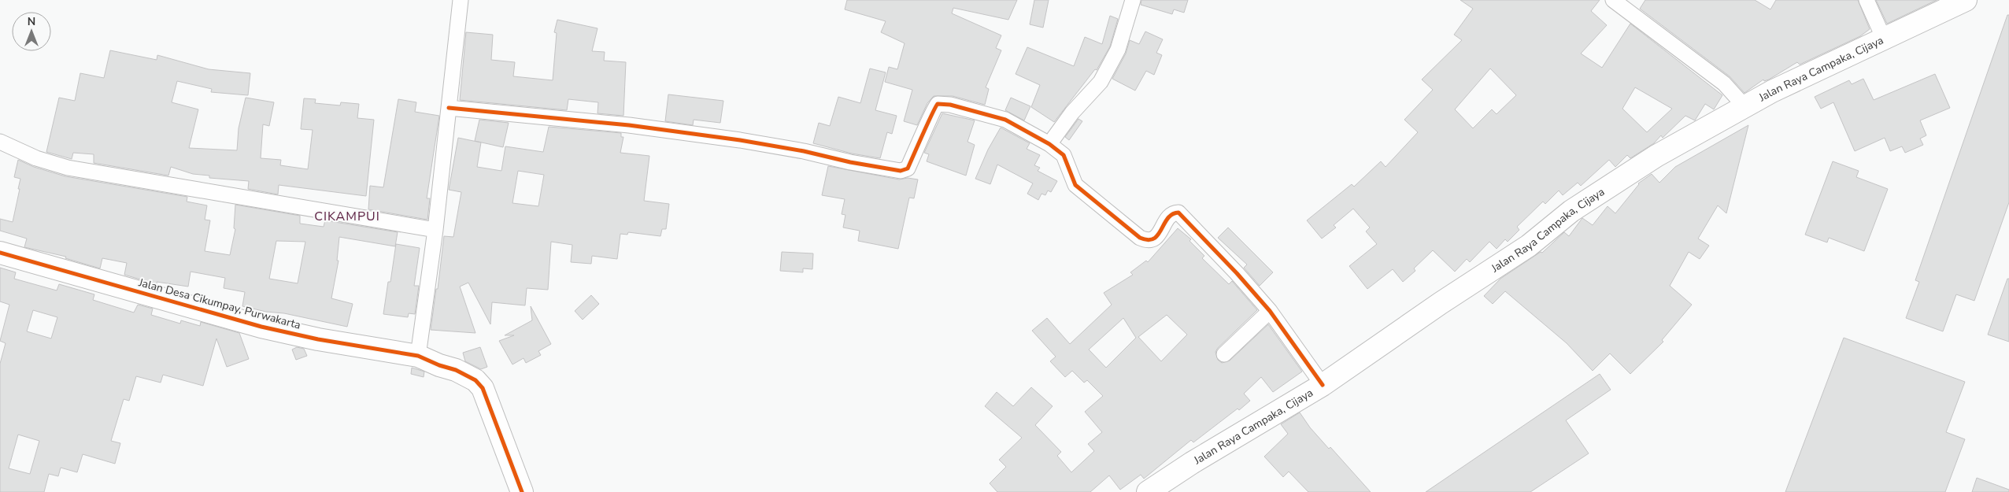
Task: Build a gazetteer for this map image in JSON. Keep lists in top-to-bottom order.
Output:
{
  "streets": {
    "main road": ["Jalan Raya Campaka, Cijaya", "Jalan Desa Cikumpay, Purwakarta"]
  },
  "districts": ["CIKAMPUI"],
  "north": "top"
}
